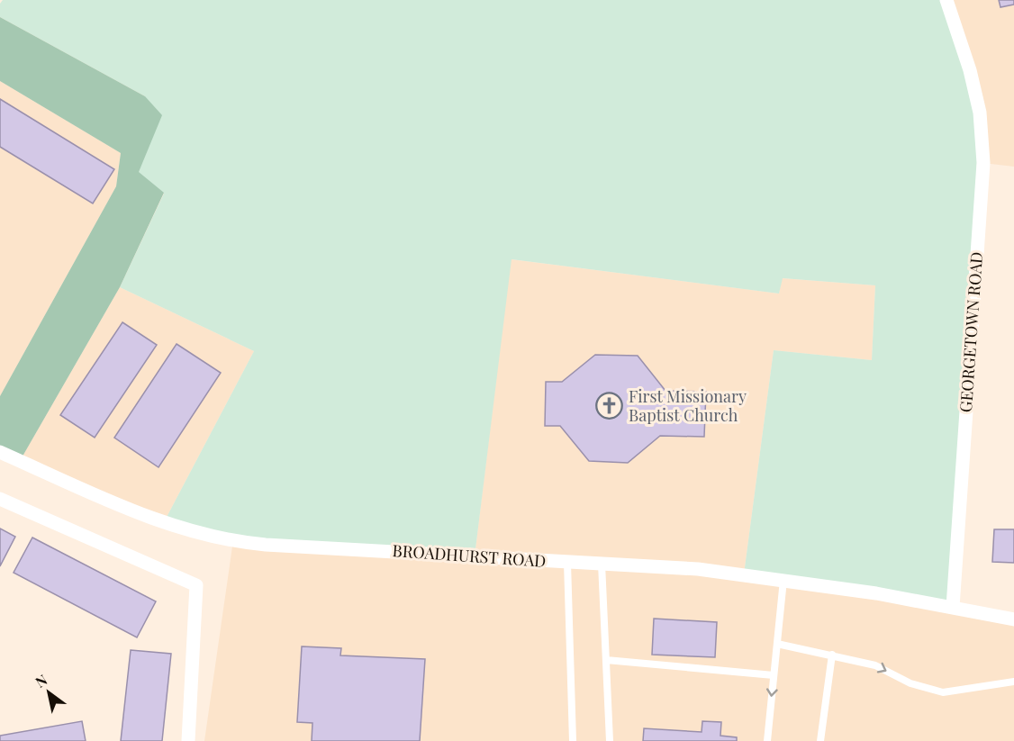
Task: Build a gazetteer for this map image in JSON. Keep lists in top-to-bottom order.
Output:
{
  "streets": {
    "street": ["GEORGETOWN ROAD", "BROADHURST ROAD"]
  },
  "crossings": [
    ["GEORGETOWN ROAD", "BROADHURST ROAD"]
  ],
  "places": {
    "church": ["First Missionary Baptist Church"]
  },
  "north": "top left"
}
